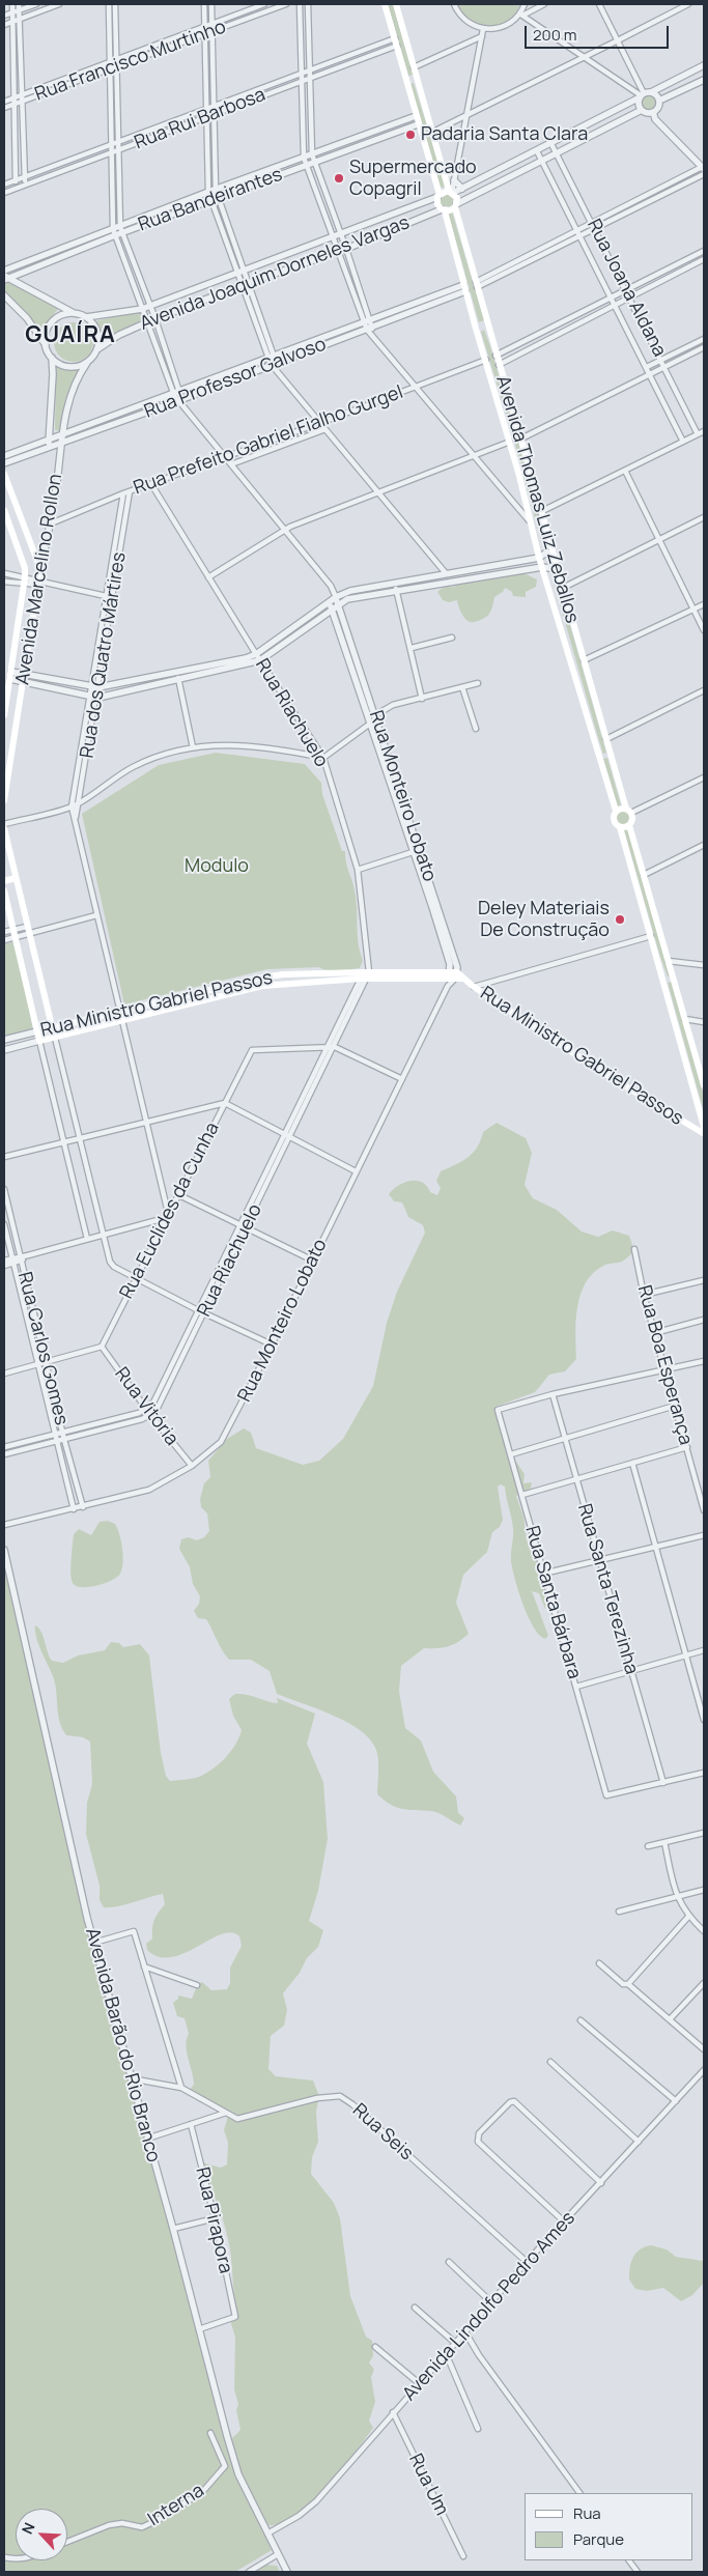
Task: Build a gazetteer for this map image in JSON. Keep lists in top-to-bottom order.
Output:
{
  "streets": {
    "main road": [
      "Avenida Joaquim Dorneles Vargas",
      "Avenida Thomas Luiz Zeballos",
      "Avenida Marcelino Rollon",
      "Rua Ministro Gabriel Passos"
    ],
    "street": [
      "Rua Francisco Murtinho",
      "Rua Rui Barbosa",
      "Rua Bandeirantes",
      "Rua Joana Aldana",
      "Rua Professor Galvoso",
      "Rua Prefeito Gabriel Fialho Gurgel",
      "Rua dos Quatro Mártires",
      "Rua Riachuelo",
      "Rua Monteiro Lobato",
      "Rua Euclides da Cunha",
      "Rua Carlos Gomes",
      "Rua Boa Esperança",
      "Rua Vitória",
      "Rua Santa Terezinha",
      "Rua Santa Bárbara",
      "Avenida Barão do Rio Branco",
      "Rua Seis",
      "Rua Pirapora",
      "Avenida Lindolfo Pedro Ames",
      "Rua Um",
      "Interna"
    ]
  },
  "crossings": [
    ["Rua Rui Barbosa", "Avenida Thomas Luiz Zeballos"],
    ["Rua Bandeirantes", "Avenida Thomas Luiz Zeballos"],
    ["Avenida Joaquim Dorneles Vargas", "Rua Joana Aldana"],
    ["Avenida Joaquim Dorneles Vargas", "Avenida Thomas Luiz Zeballos"],
    ["Avenida Joaquim Dorneles Vargas", "Avenida Marcelino Rollon"],
    ["Rua Professor Galvoso", "Avenida Thomas Luiz Zeballos"],
    ["Rua Professor Galvoso", "Avenida Marcelino Rollon"],
    ["Rua Prefeito Gabriel Fialho Gurgel", "Avenida Thomas Luiz Zeballos"],
    ["Rua Prefeito Gabriel Fialho Gurgel", "Avenida Marcelino Rollon"],
    ["Rua Prefeito Gabriel Fialho Gurgel", "Rua dos Quatro Mártires"],
    ["Rua Prefeito Gabriel Fialho Gurgel", "Rua Riachuelo"],
    ["Rua dos Quatro Mártires", "Rua Ministro Gabriel Passos"],
    ["Rua dos Quatro Mártires", "Rua Euclides da Cunha"],
    ["Rua Riachuelo", "Rua Ministro Gabriel Passos"],
    ["Rua Riachuelo", "Rua Euclides da Cunha"],
    ["Rua Riachuelo", "Rua Vitória"],
    ["Rua Monteiro Lobato", "Rua Ministro Gabriel Passos"],
    ["Rua Monteiro Lobato", "Rua Carlos Gomes"],
    ["Rua Monteiro Lobato", "Rua Vitória"],
    ["Rua Euclides da Cunha", "Rua Vitória"],
    ["Rua Santa Terezinha", "Rua Santa Bárbara"],
    ["Avenida Barão do Rio Branco", "Rua Seis"],
    ["Avenida Barão do Rio Branco", "Rua Pirapora"],
    ["Avenida Barão do Rio Branco", "Avenida Lindolfo Pedro Ames"],
    ["Rua Seis", "Avenida Lindolfo Pedro Ames"],
    ["Avenida Lindolfo Pedro Ames", "Rua Um"]
  ],
  "districts": ["GUAÍRA"],
  "parks": ["Modulo"],
  "places": ["Padaria Santa Clara", "Supermercado Copagril", "Deley Materiais De Construção"],
  "legend": ["Rua", "Parque"],
  "scale_bar": "200 m",
  "north": "top left"
}
